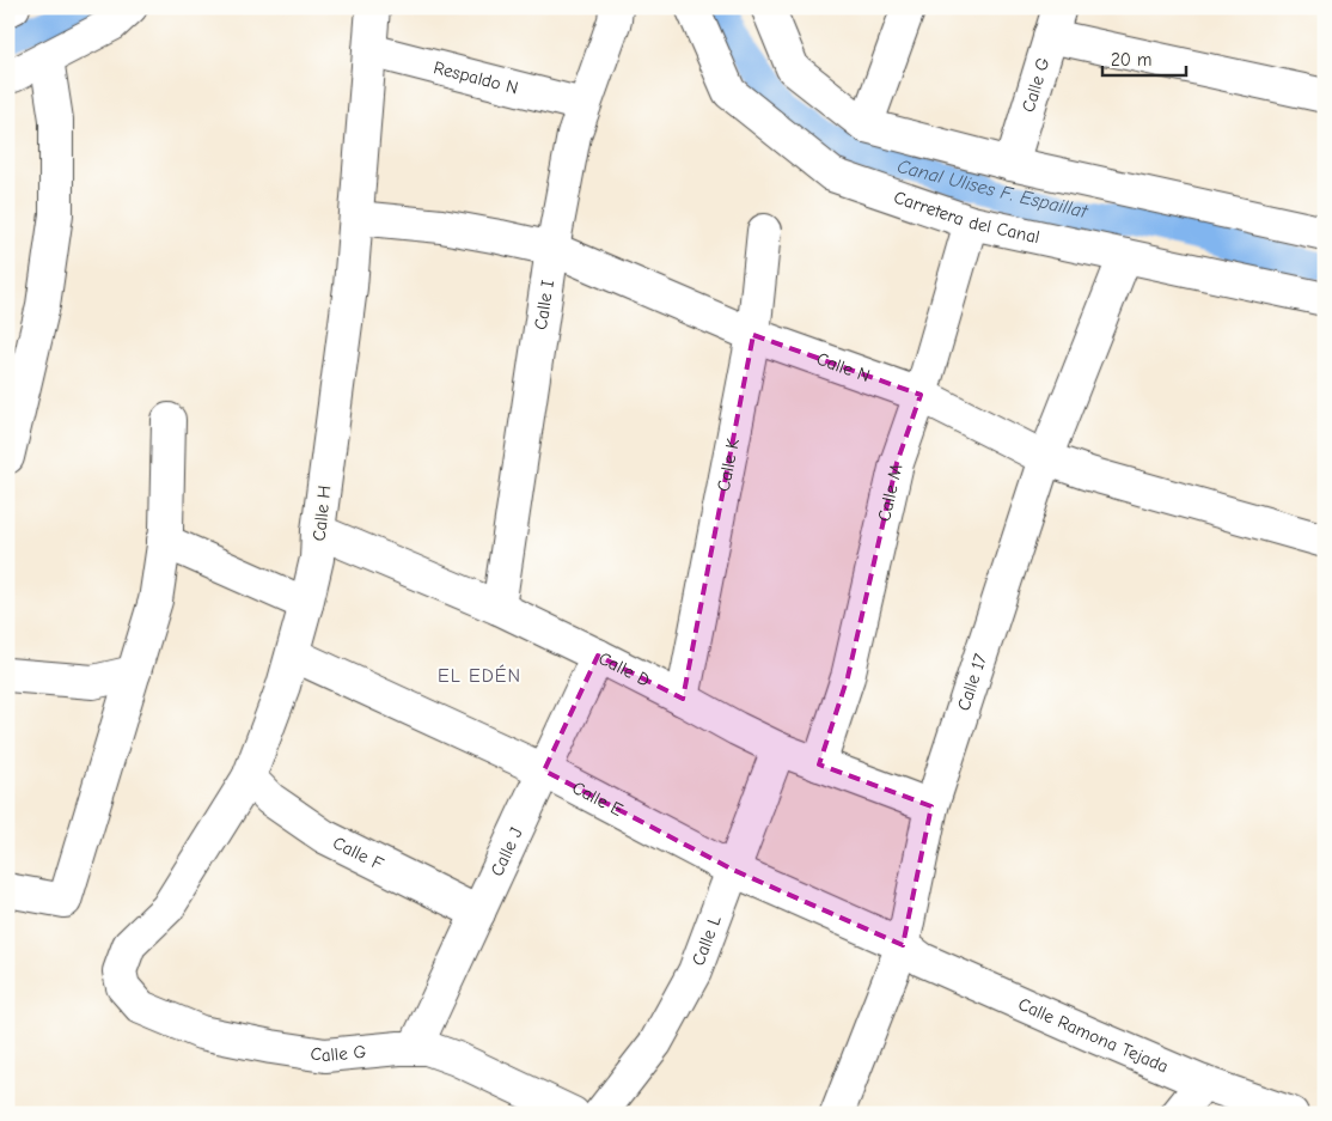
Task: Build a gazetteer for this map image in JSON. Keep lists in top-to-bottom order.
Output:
{
  "streets": {
    "street": [
      "Respaldo N",
      "Calle G",
      "Carretera del Canal",
      "Calle I",
      "Calle N",
      "Calle K",
      "Calle M",
      "Calle H",
      "Calle D",
      "Calle 17",
      "Calle E",
      "Calle J",
      "Calle F",
      "Calle L",
      "Calle Ramona Tejada"
    ]
  },
  "crossings": [
    ["Respaldo N", "Calle I"],
    ["Respaldo N", "Calle H"],
    ["Calle G", "Calle H"],
    ["Calle G", "Calle J"],
    ["Carretera del Canal", "Calle M"],
    ["Carretera del Canal", "Calle 17"],
    ["Calle I", "Calle N"],
    ["Calle I", "Calle D"],
    ["Calle N", "Calle K"],
    ["Calle N", "Calle M"],
    ["Calle N", "Calle H"],
    ["Calle N", "Calle 17"],
    ["Calle K", "Calle D"],
    ["Calle M", "Calle D"],
    ["Calle H", "Calle D"],
    ["Calle H", "Calle E"],
    ["Calle H", "Calle F"],
    ["Calle D", "Calle 17"],
    ["Calle D", "Calle J"],
    ["Calle D", "Calle L"],
    ["Calle 17", "Calle E"],
    ["Calle 17", "Calle Ramona Tejada"],
    ["Calle E", "Calle J"],
    ["Calle E", "Calle L"],
    ["Calle E", "Calle Ramona Tejada"],
    ["Calle J", "Calle F"]
  ],
  "districts": ["EL EDÉN"],
  "water": ["Canal Ulises F. Espaillat"],
  "scale_bar": "20 m"
}
